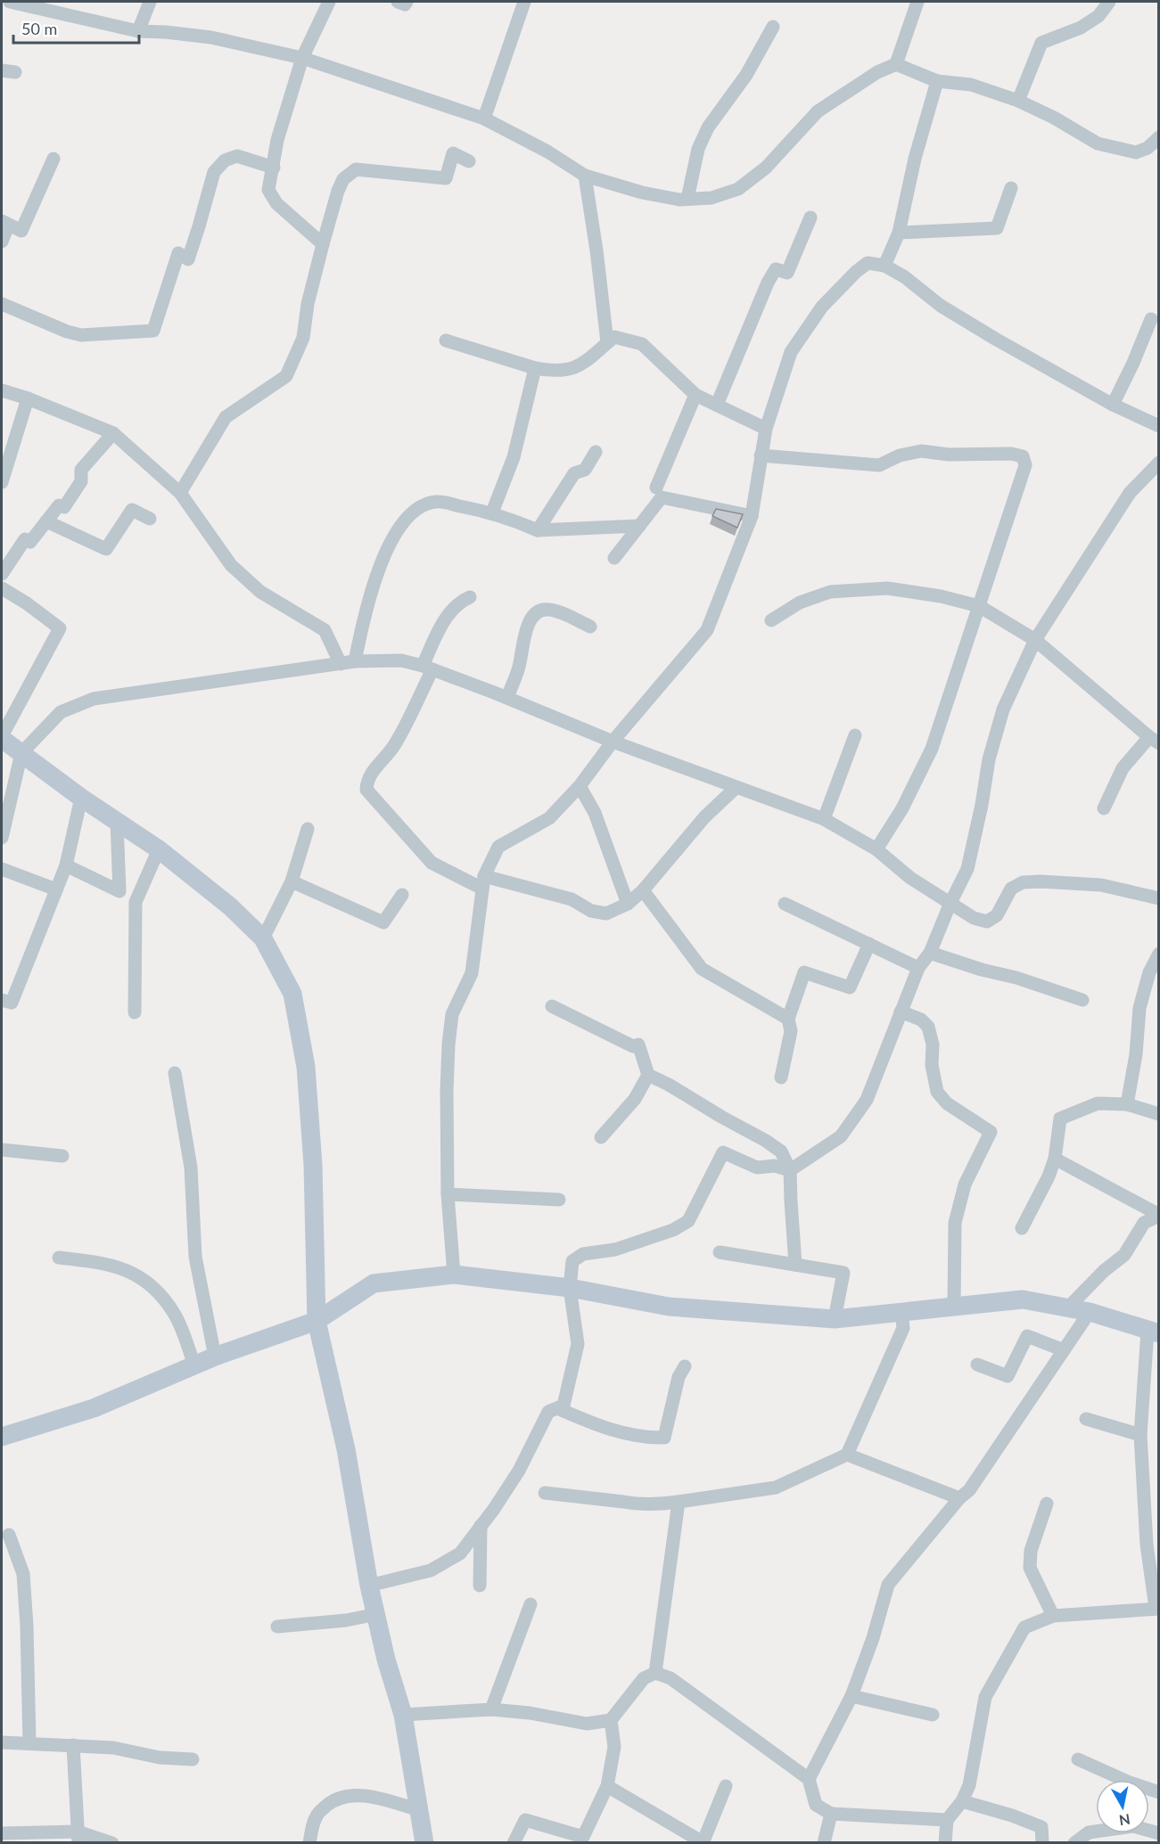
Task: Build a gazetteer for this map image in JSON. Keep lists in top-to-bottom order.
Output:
{
  "scale_bar": "50 m",
  "north": "bottom"
}
